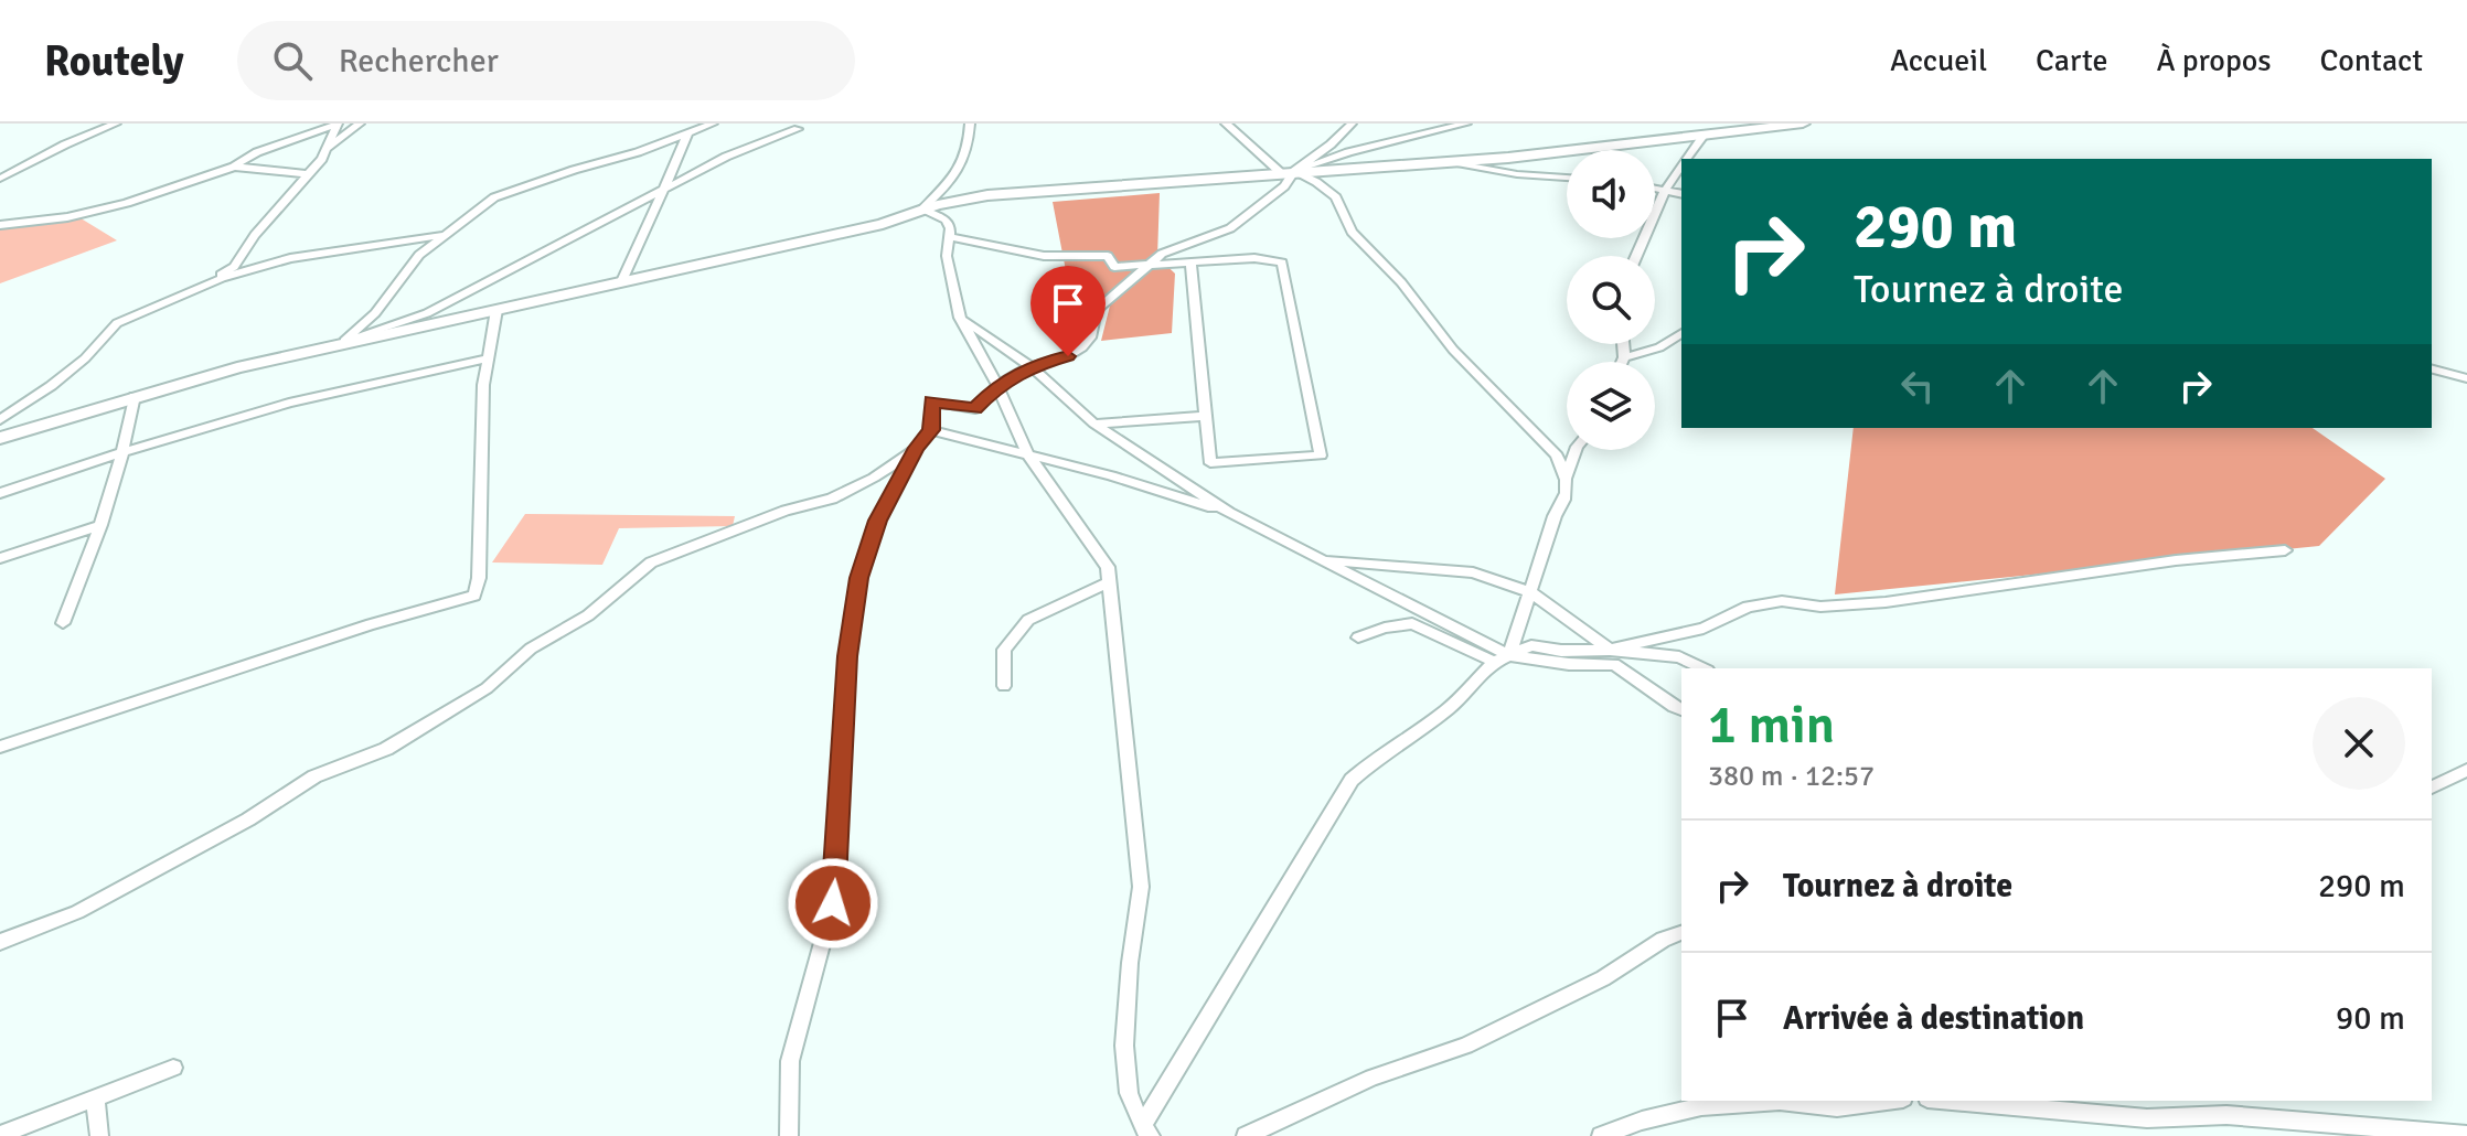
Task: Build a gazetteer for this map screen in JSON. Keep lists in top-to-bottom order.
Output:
{
  "page": {
    "header": "Routely",
    "search": "Rechercher",
    "nav": [
      "Accueil",
      "Carte",
      "À propos",
      "Contact"
    ],
    "turn": ["290 m", "Tournez à droite"],
    "heading": ["1 min", "380 m · 12:57"],
    "list": [
      {
        "name": "Tournez à droite",
        "value": "290 m"
      },
      {
        "name": "Arrivée à destination",
        "value": "90 m"
      }
    ]
  }
}
